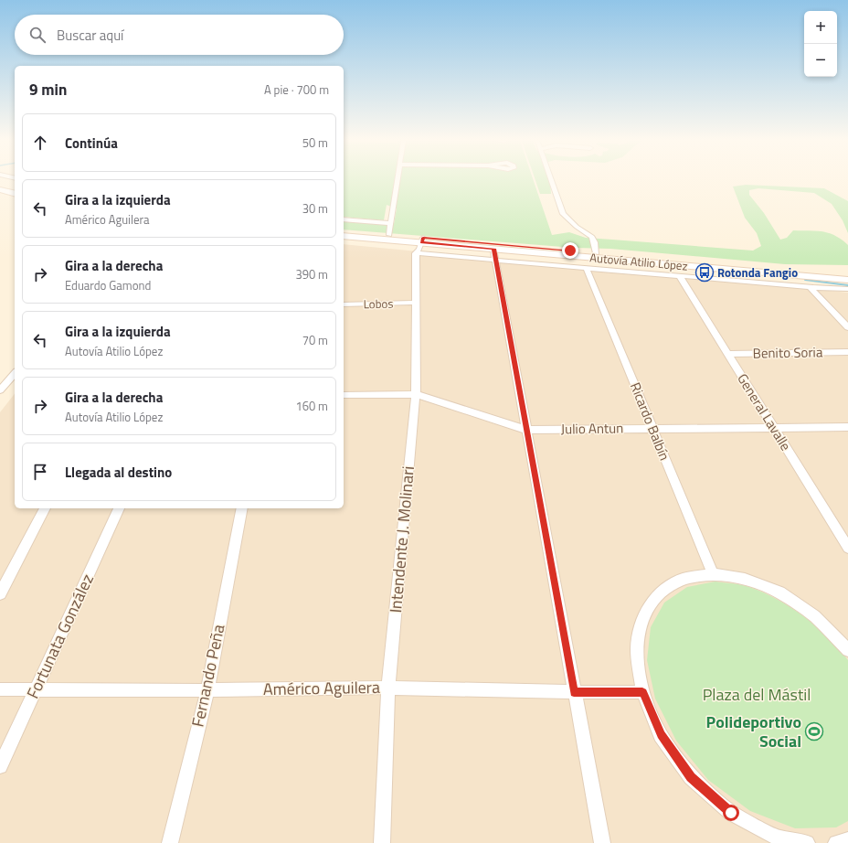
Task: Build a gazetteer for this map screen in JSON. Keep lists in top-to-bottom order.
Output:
{
  "streets": {
    "main road": ["Autovía Atilio López"],
    "street": [
      "Lobos",
      "Benito Soria",
      "General Lavalle",
      "Ricardo Balbín",
      "Julio Antun",
      "Intendente J. Molinari",
      "Fortunata González",
      "Fernando Peña",
      "Américo Aguilera"
    ]
  },
  "crossings": [
    ["Autovía Atilio López", "Intendente J. Molinari"],
    ["Lobos", "Intendente J. Molinari"],
    ["Benito Soria", "General Lavalle"],
    ["General Lavalle", "Julio Antun"],
    ["Ricardo Balbín", "Julio Antun"],
    ["Julio Antun", "Intendente J. Molinari"],
    ["Intendente J. Molinari", "Américo Aguilera"],
    ["Fortunata González", "Américo Aguilera"],
    ["Fernando Peña", "Américo Aguilera"]
  ],
  "parks": ["Plaza del Mástil"],
  "places": {
    "bus stop": ["Rotonda Fangio"],
    "sports": ["Polideportivo Social"]
  },
  "page": {
    "map_buttons": ["+", "−"],
    "search": "Buscar aquí",
    "heading": ["9 min", "A pie · 700 m"],
    "list": [
      ["Continúa", "50 m"],
      ["Gira a la izquierda", "Américo Aguilera", "30 m"],
      ["Gira a la derecha", "Eduardo Gamond", "390 m"],
      ["Gira a la izquierda", "Autovía Atilio López", "70 m"],
      ["Gira a la derecha", "Autovía Atilio López", "160 m"],
      "Llegada al destino"
    ]
  }
}
